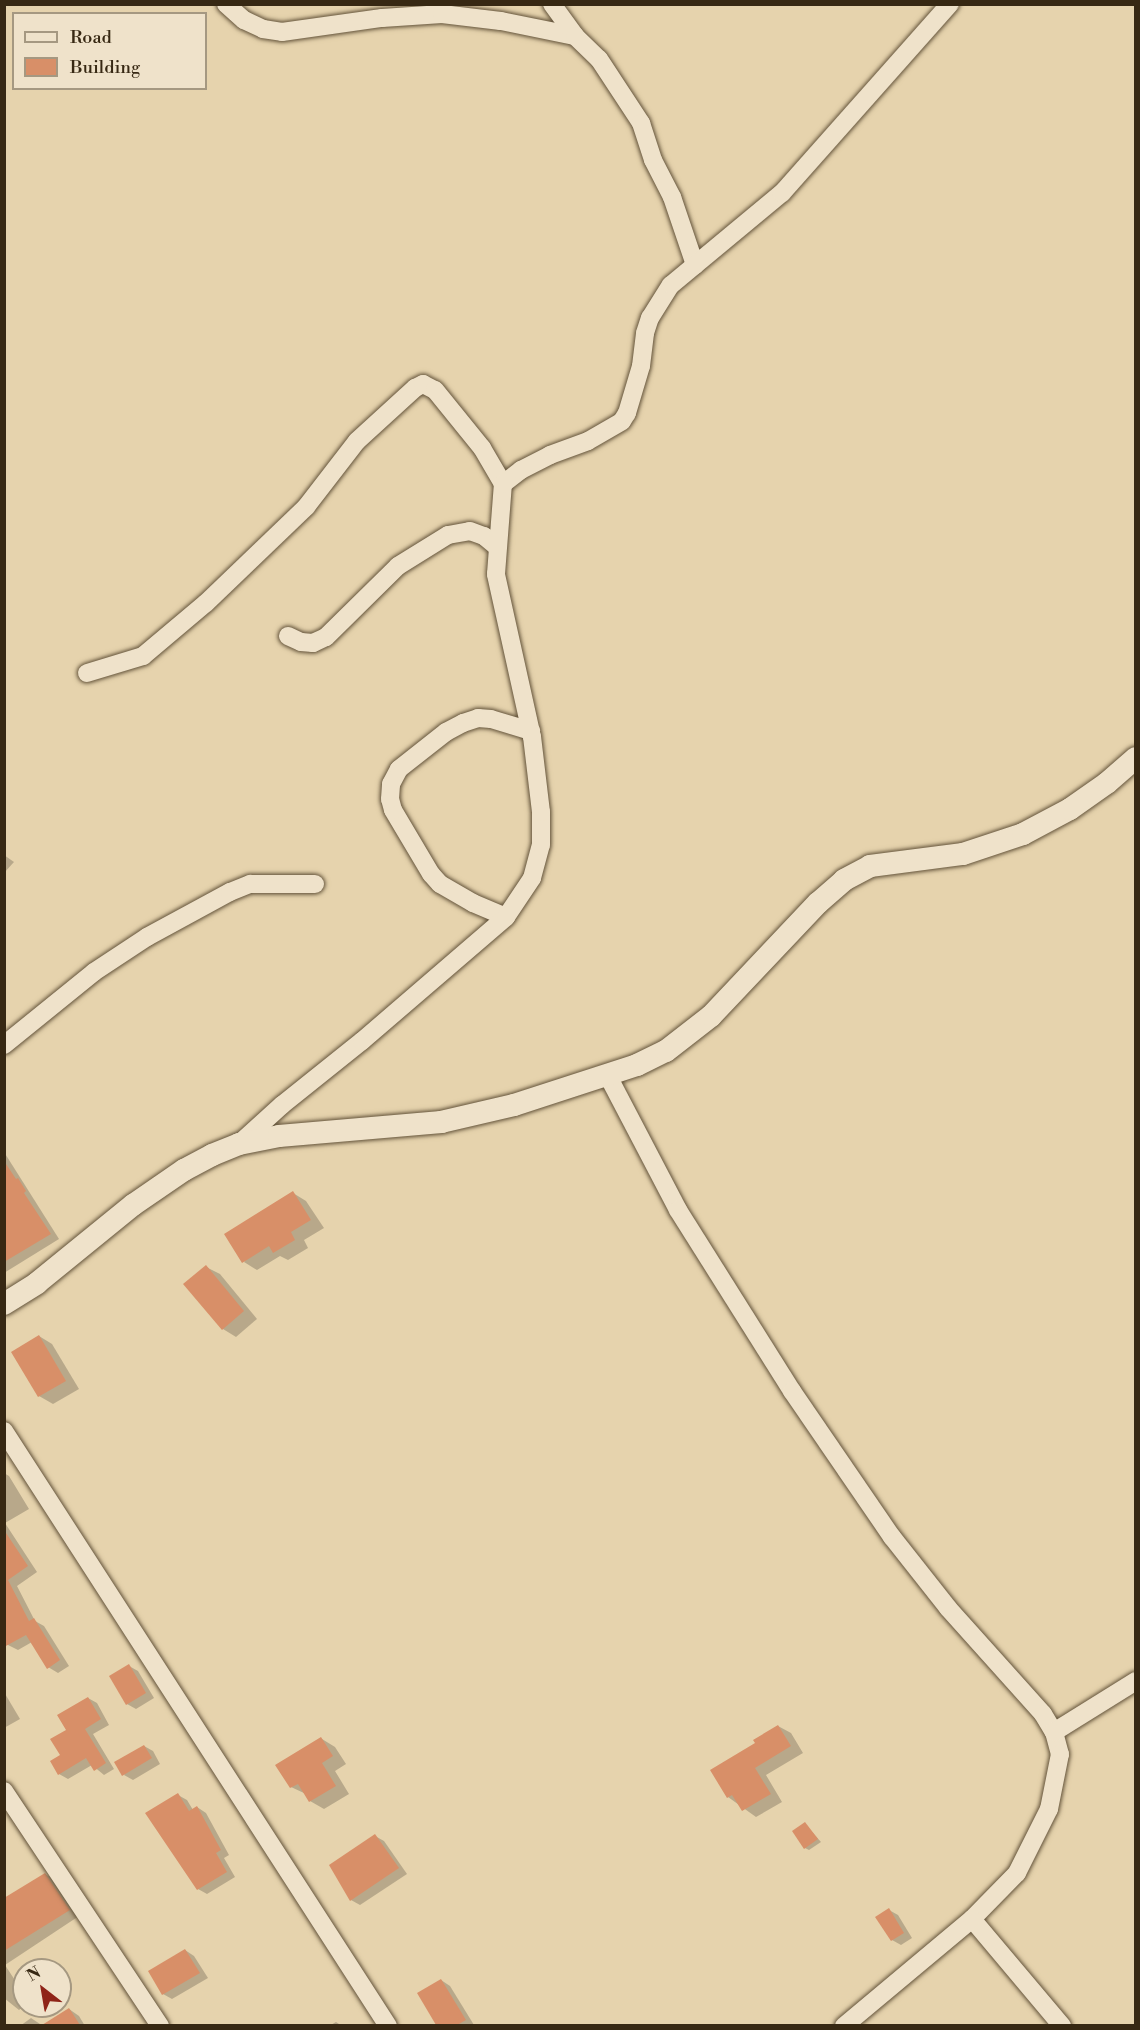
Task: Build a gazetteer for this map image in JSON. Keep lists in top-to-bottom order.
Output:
{
  "legend": ["Road", "Building"],
  "north": "top left"
}
